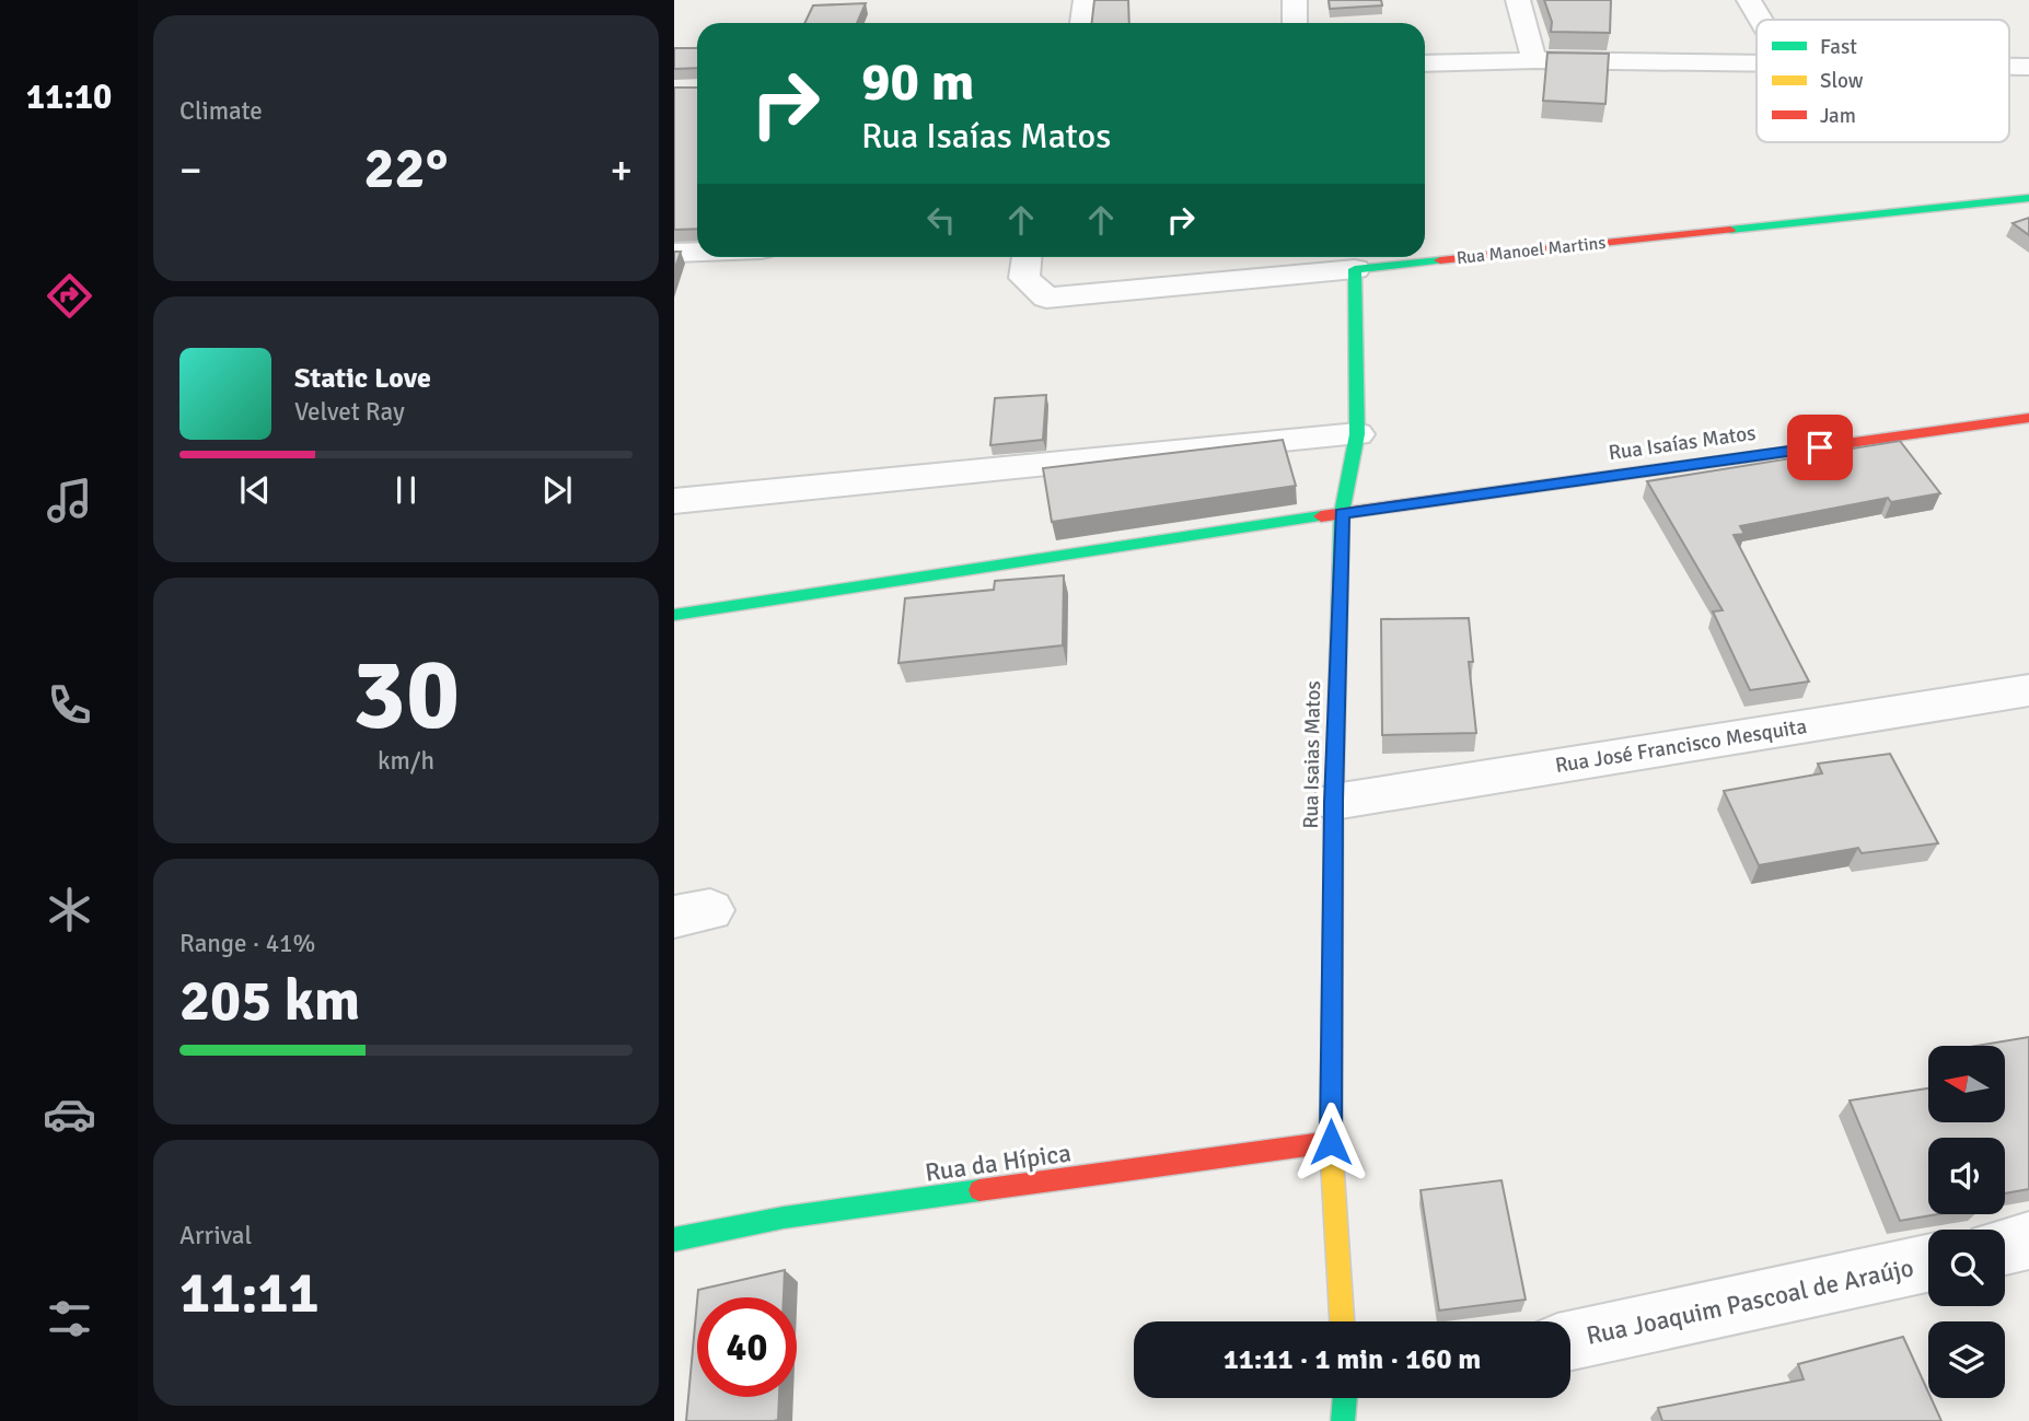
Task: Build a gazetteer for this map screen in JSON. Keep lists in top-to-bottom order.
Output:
{
  "streets": {
    "street": [
      "Rua Manoel Martins",
      "Rua Isaías Matos",
      "Rua José Francisco Mesquita",
      "Rua Isaias Matos",
      "Rua da Hípica",
      "Rua Joaquim Pascoal de Araújo"
    ]
  },
  "crossings": [
    ["Rua Manoel Martins", "Rua Isaias Matos"],
    ["Rua Isaías Matos", "Rua Isaias Matos"],
    ["Rua José Francisco Mesquita", "Rua Isaias Matos"],
    ["Rua Isaias Matos", "Rua da Hípica"]
  ],
  "legend": ["Fast", "Slow", "Jam"],
  "north": "left",
  "page": {
    "tabs": "11:10",
    "tile": [
      "Climate",
      ["30", "km/h"],
      ["Range · 41%", "205 km"],
      ["Arrival", "11:11"]
    ],
    "turn": ["90 m", "Rua Isaías Matos"],
    "heat": ["−", "22°", "+"],
    "song": ["Static Love", "Velvet Ray"],
    "limit": "40",
    "trip": "11:11 · 1 min · 160 m"
  }
}
